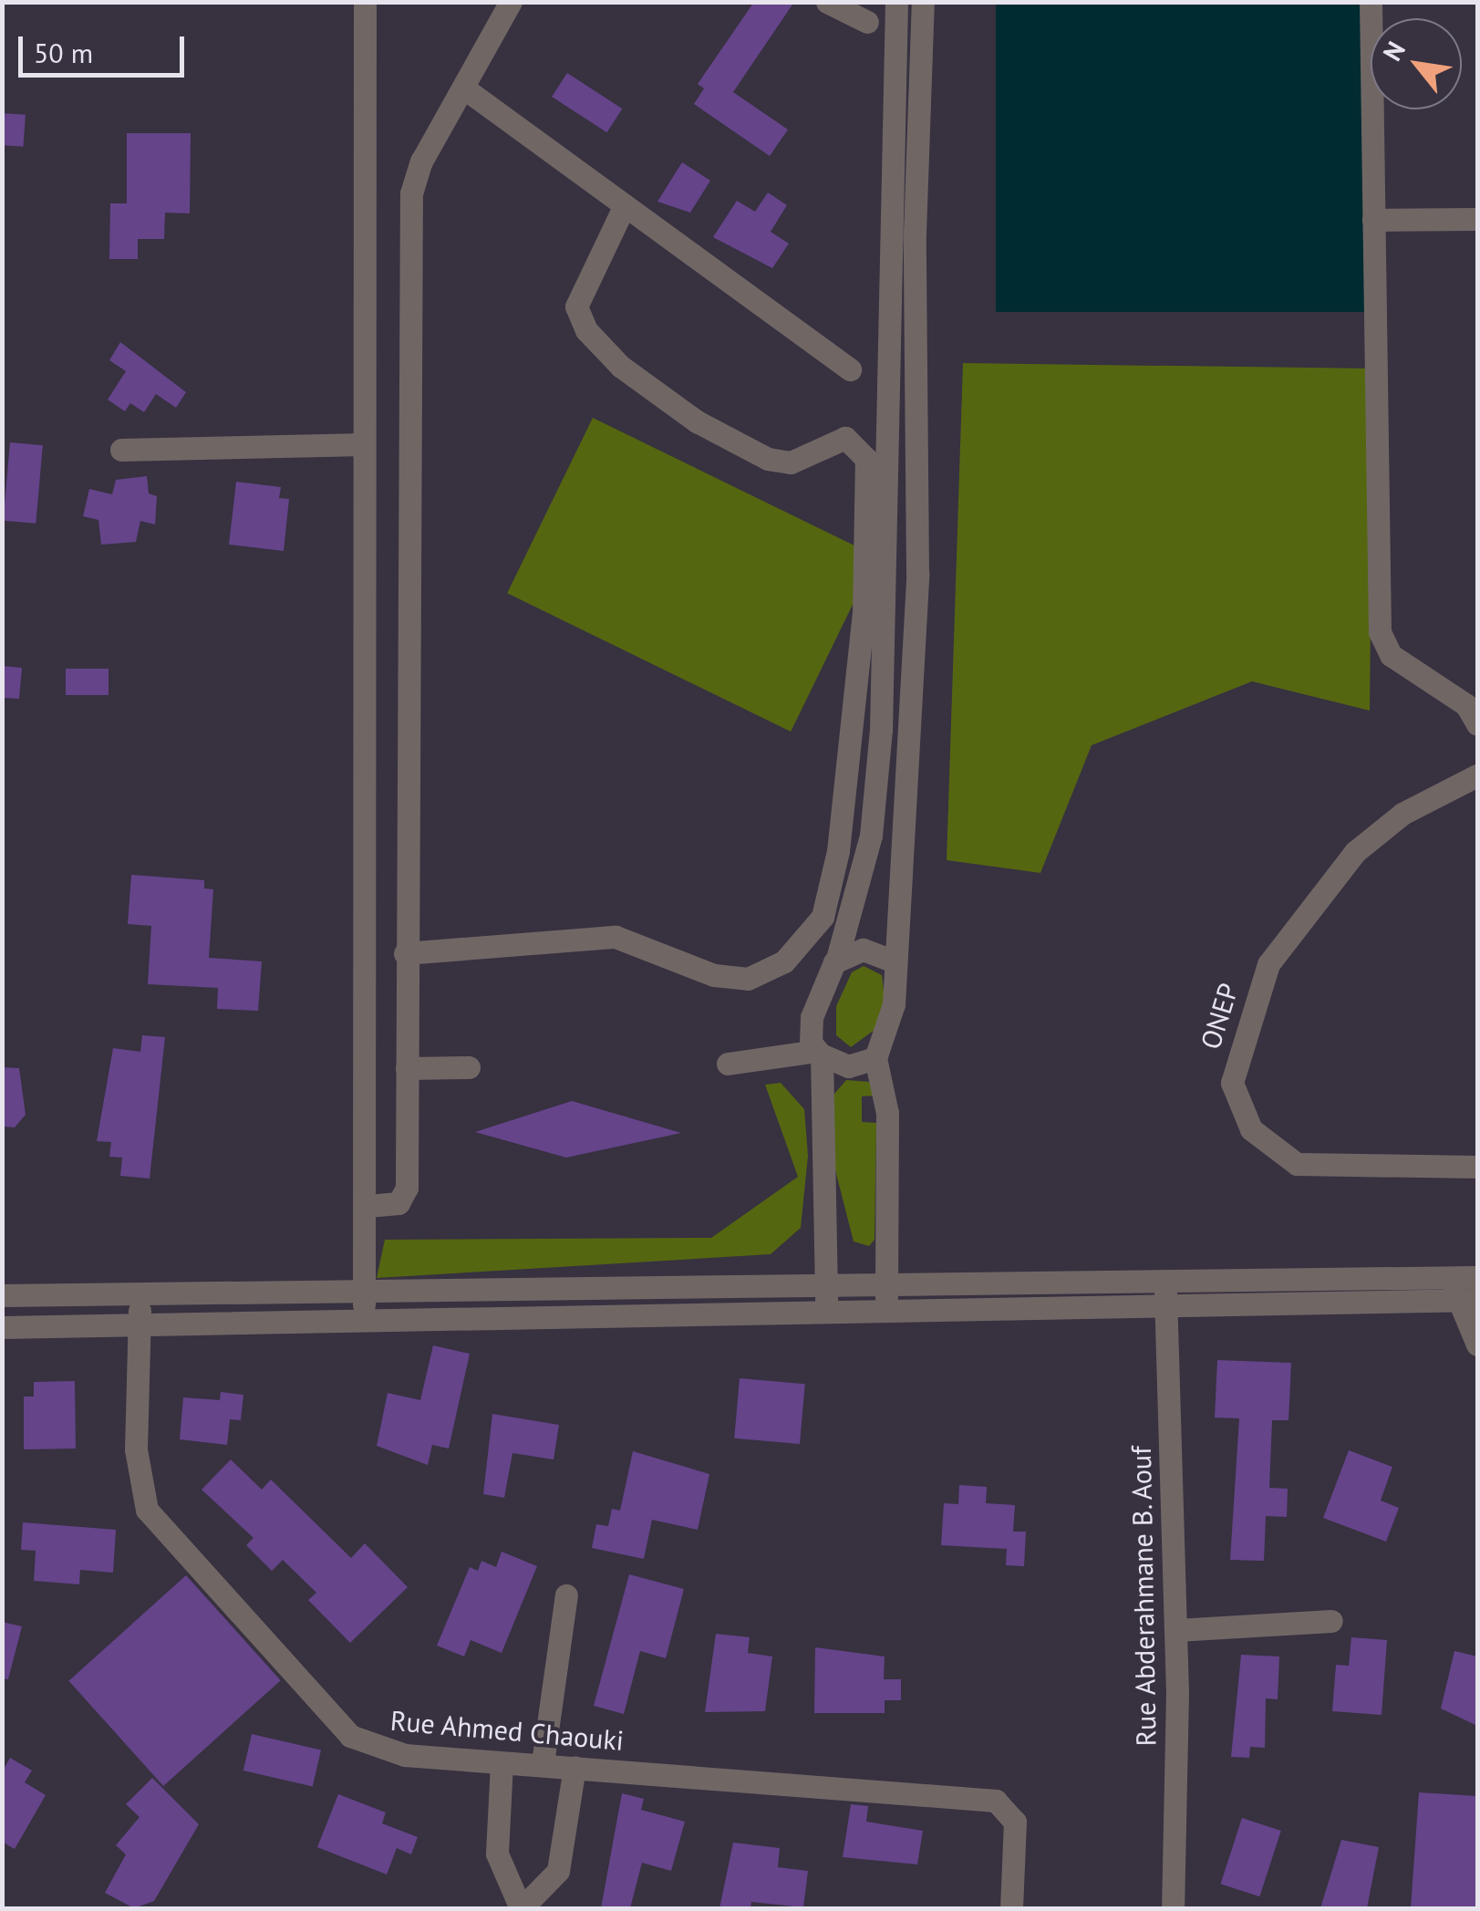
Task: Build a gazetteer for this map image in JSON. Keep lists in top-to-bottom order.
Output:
{
  "streets": {
    "street": ["ONEP", "Rue Abderahmane B. Aouf", "Rue Ahmed Chaouki"]
  },
  "scale_bar": "50 m",
  "north": "top left"
}
